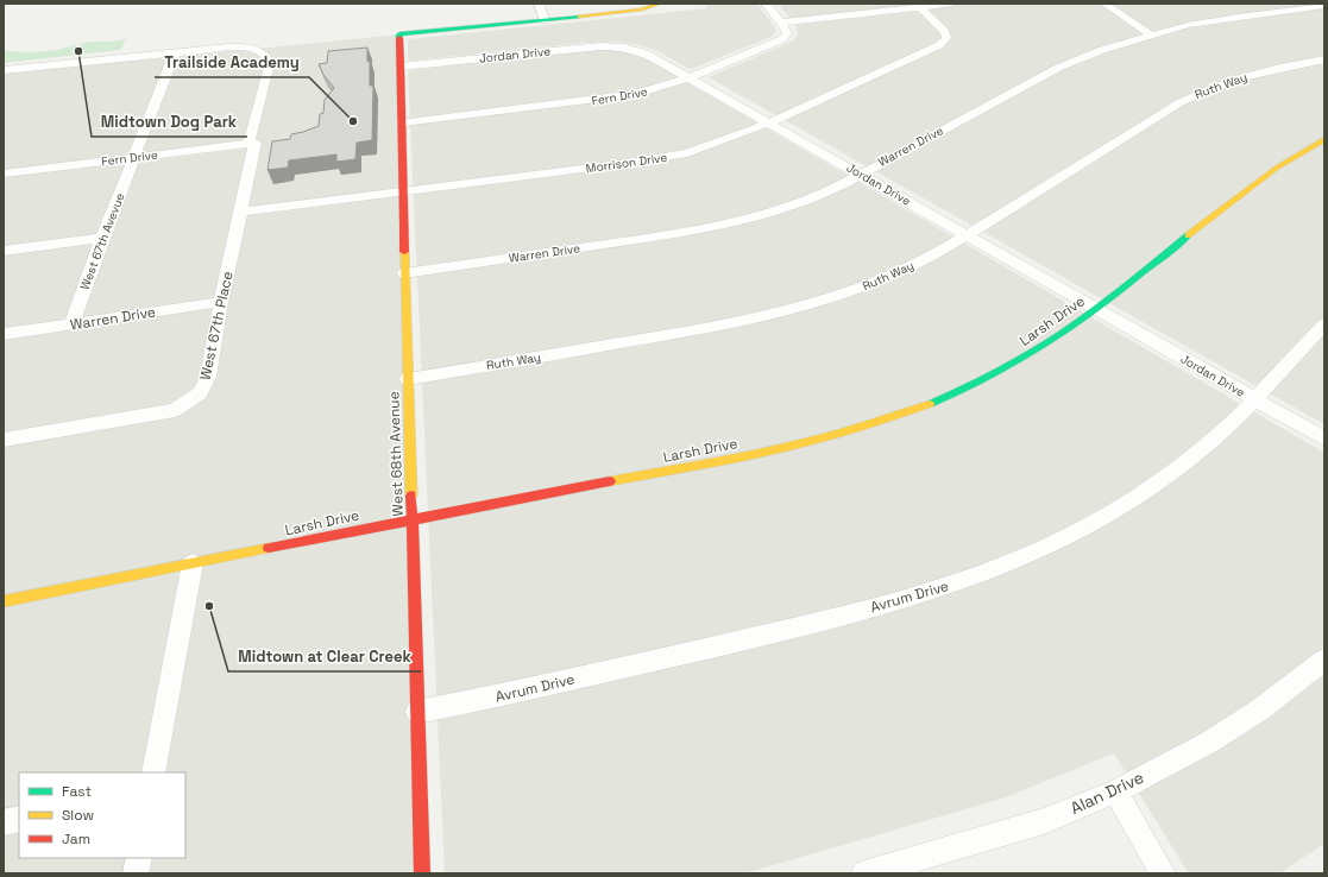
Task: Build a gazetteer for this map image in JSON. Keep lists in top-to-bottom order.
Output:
{
  "streets": {
    "street": [
      "Jordan Drive",
      "Ruth Way",
      "Fern Drive",
      "Warren Drive",
      "Morrison Drive",
      "West 67th Avevue",
      "Larsh Drive",
      "West 67th Place",
      "West 68th Avenue",
      "Avrum Drive",
      "Alan Drive"
    ]
  },
  "crossings": [
    ["Jordan Drive", "Ruth Way"],
    ["Jordan Drive", "Fern Drive"],
    ["Jordan Drive", "Warren Drive"],
    ["Jordan Drive", "Morrison Drive"],
    ["Jordan Drive", "Larsh Drive"],
    ["Jordan Drive", "West 68th Avenue"],
    ["Jordan Drive", "Avrum Drive"],
    ["Ruth Way", "West 68th Avenue"],
    ["Fern Drive", "West 67th Avevue"],
    ["Fern Drive", "West 67th Place"],
    ["Fern Drive", "West 68th Avenue"],
    ["Warren Drive", "West 67th Avevue"],
    ["Warren Drive", "West 67th Place"],
    ["Warren Drive", "West 68th Avenue"],
    ["Morrison Drive", "West 67th Place"],
    ["Morrison Drive", "West 68th Avenue"],
    ["West 67th Avevue", "West 67th Place"],
    ["Larsh Drive", "West 68th Avenue"],
    ["West 68th Avenue", "Avrum Drive"]
  ],
  "places": ["Midtown Dog Park", "Trailside Academy", "Midtown at Clear Creek"],
  "legend": ["Fast", "Slow", "Jam"]
}
